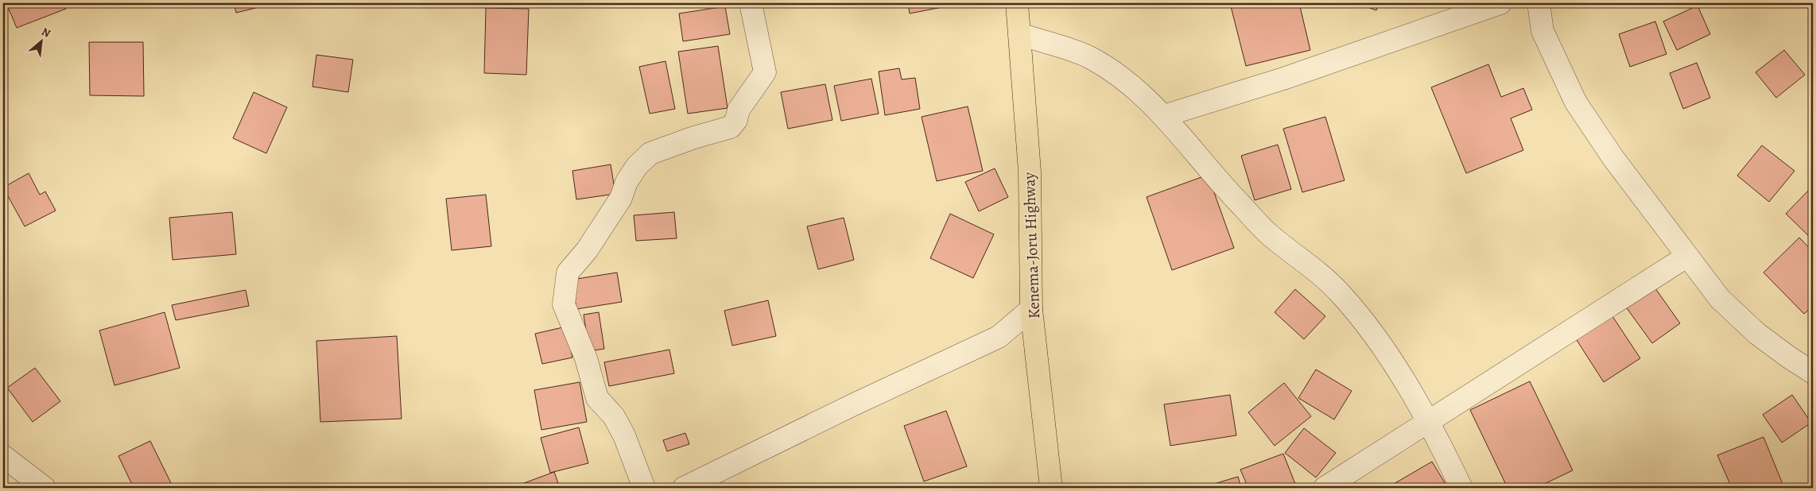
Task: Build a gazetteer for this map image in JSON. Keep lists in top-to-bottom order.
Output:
{
  "streets": {
    "highway": ["Kenema-Joru Highway"]
  },
  "north": "top right"
}
